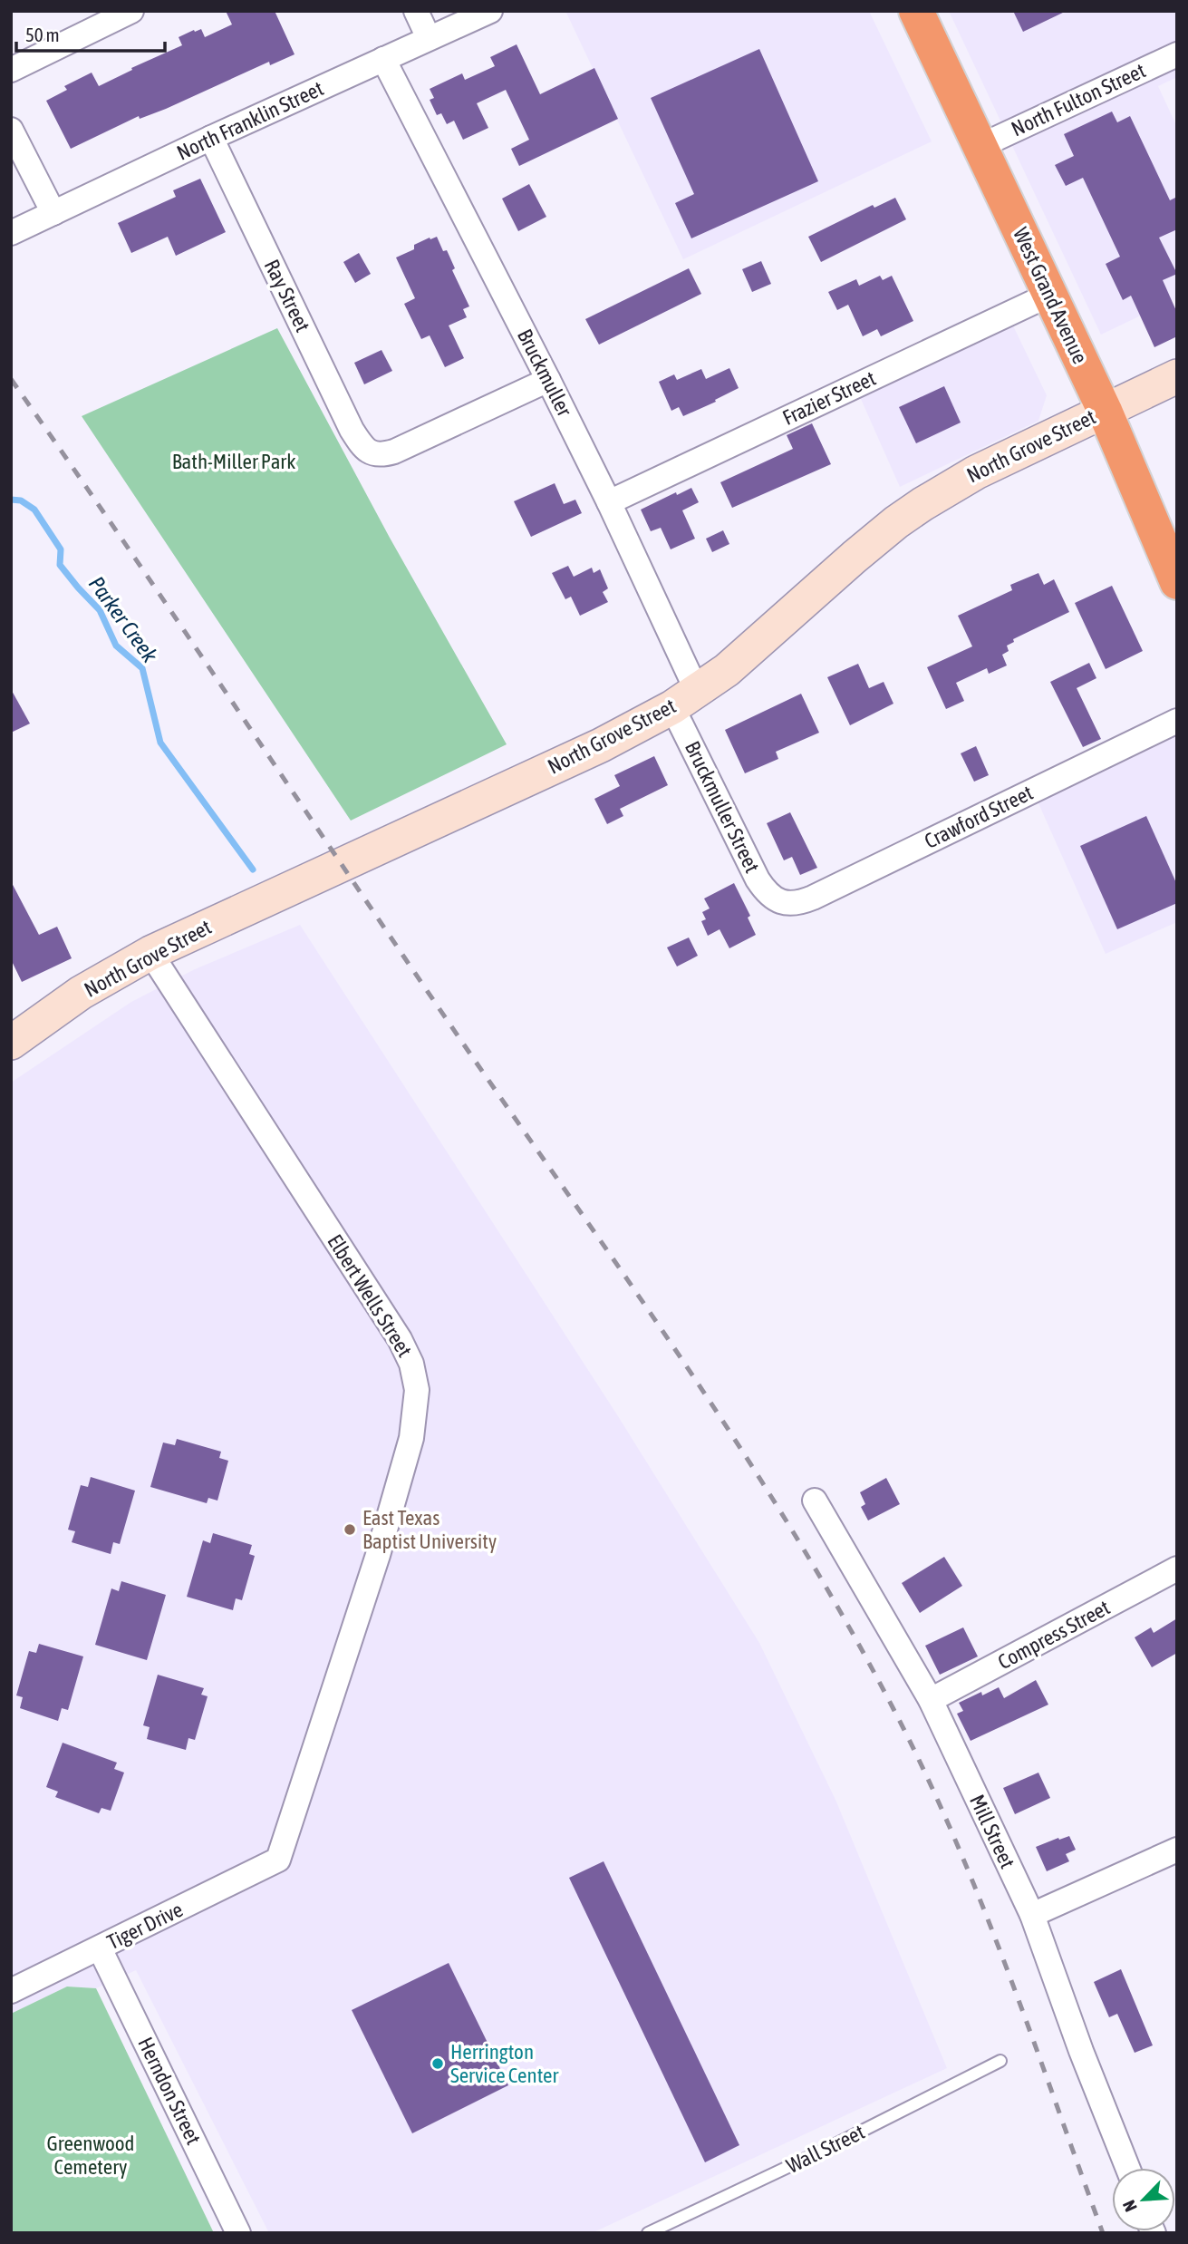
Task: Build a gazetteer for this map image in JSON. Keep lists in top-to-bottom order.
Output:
{
  "streets": {
    "highway": ["West Grand Avenue"],
    "main road": ["North Grove Street"],
    "street": [
      "North Fulton Street",
      "North Franklin Street",
      "Ray Street",
      "Bruckmuller",
      "Frazier Street",
      "Bruckmuller Street",
      "Crawford Street",
      "Elbert Wells Street",
      "Compress Street",
      "Mill Street",
      "Tiger Drive",
      "Herndon Street"
    ],
    "lane": ["Wall Street"]
  },
  "crossings": [
    ["North Fulton Street", "West Grand Avenue"],
    ["North Franklin Street", "Ray Street"],
    ["North Franklin Street", "Bruckmuller"],
    ["Ray Street", "Bruckmuller"],
    ["West Grand Avenue", "Frazier Street"],
    ["West Grand Avenue", "North Grove Street"],
    ["Bruckmuller", "Frazier Street"],
    ["Bruckmuller", "North Grove Street"],
    ["Bruckmuller", "Bruckmuller Street"],
    ["North Grove Street", "Bruckmuller Street"],
    ["North Grove Street", "Elbert Wells Street"],
    ["Bruckmuller Street", "Crawford Street"],
    ["Elbert Wells Street", "Tiger Drive"],
    ["Compress Street", "Mill Street"],
    ["Tiger Drive", "Herndon Street"]
  ],
  "water": ["Parker Creek"],
  "parks": ["Bath-Miller Park", "Greenwood Cemetery"],
  "places": ["East Texas Baptist University", "Herrington Service Center"],
  "scale_bar": "50 m",
  "north": "bottom left"
}
